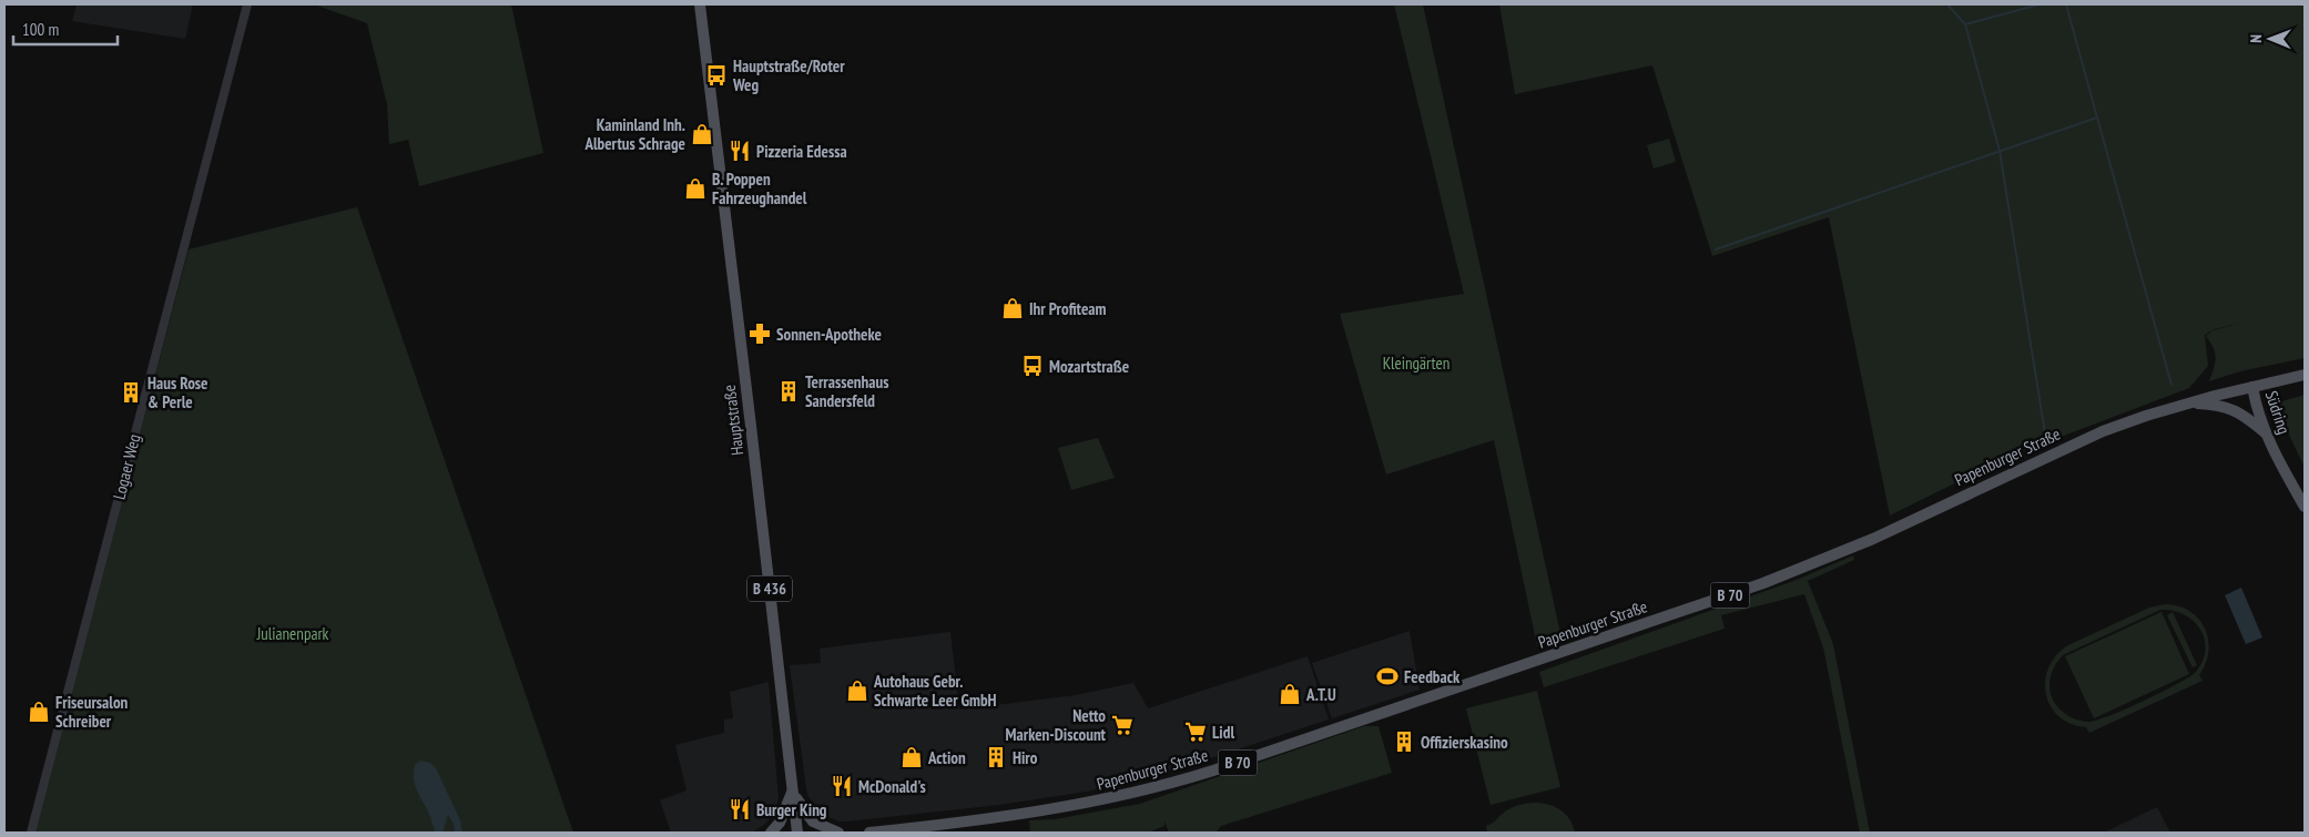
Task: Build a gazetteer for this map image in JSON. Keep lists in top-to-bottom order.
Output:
{
  "streets": {
    "main road": [
      "Südring",
      "Hauptstraße",
      "Papenburger Straße",
      "B 436",
      "B 70"
    ],
    "street": ["Logaer Weg"]
  },
  "crossings": [
    ["Südring", "Papenburger Straße"]
  ],
  "parks": ["Kleingärten", "Julianenpark"],
  "places": {
    "bus stop": ["Hauptstraße/Roter Weg", "Mozartstraße"],
    "shop": [
      "Kaminland Inh. Albertus Schrage",
      "B. Poppen Fahrzeughandel",
      "Ihr Profiteam",
      "Autohaus Gebr. Schwarte Leer GmbH",
      "A.T.U",
      "Friseursalon Schreiber",
      "Action"
    ],
    "restaurant": ["Pizzeria Edessa", "McDonald's", "Burger King"],
    "pharmacy": ["Sonnen-Apotheke"],
    "building": [
      "Terrassenhaus Sandersfeld",
      "Haus Rose & Perle",
      "Offizierskasino",
      "Hiro"
    ],
    "sports": ["Feedback"],
    "supermarket": ["Netto Marken-Discount", "Lidl"]
  },
  "scale_bar": "100 m",
  "north": "left"
}
